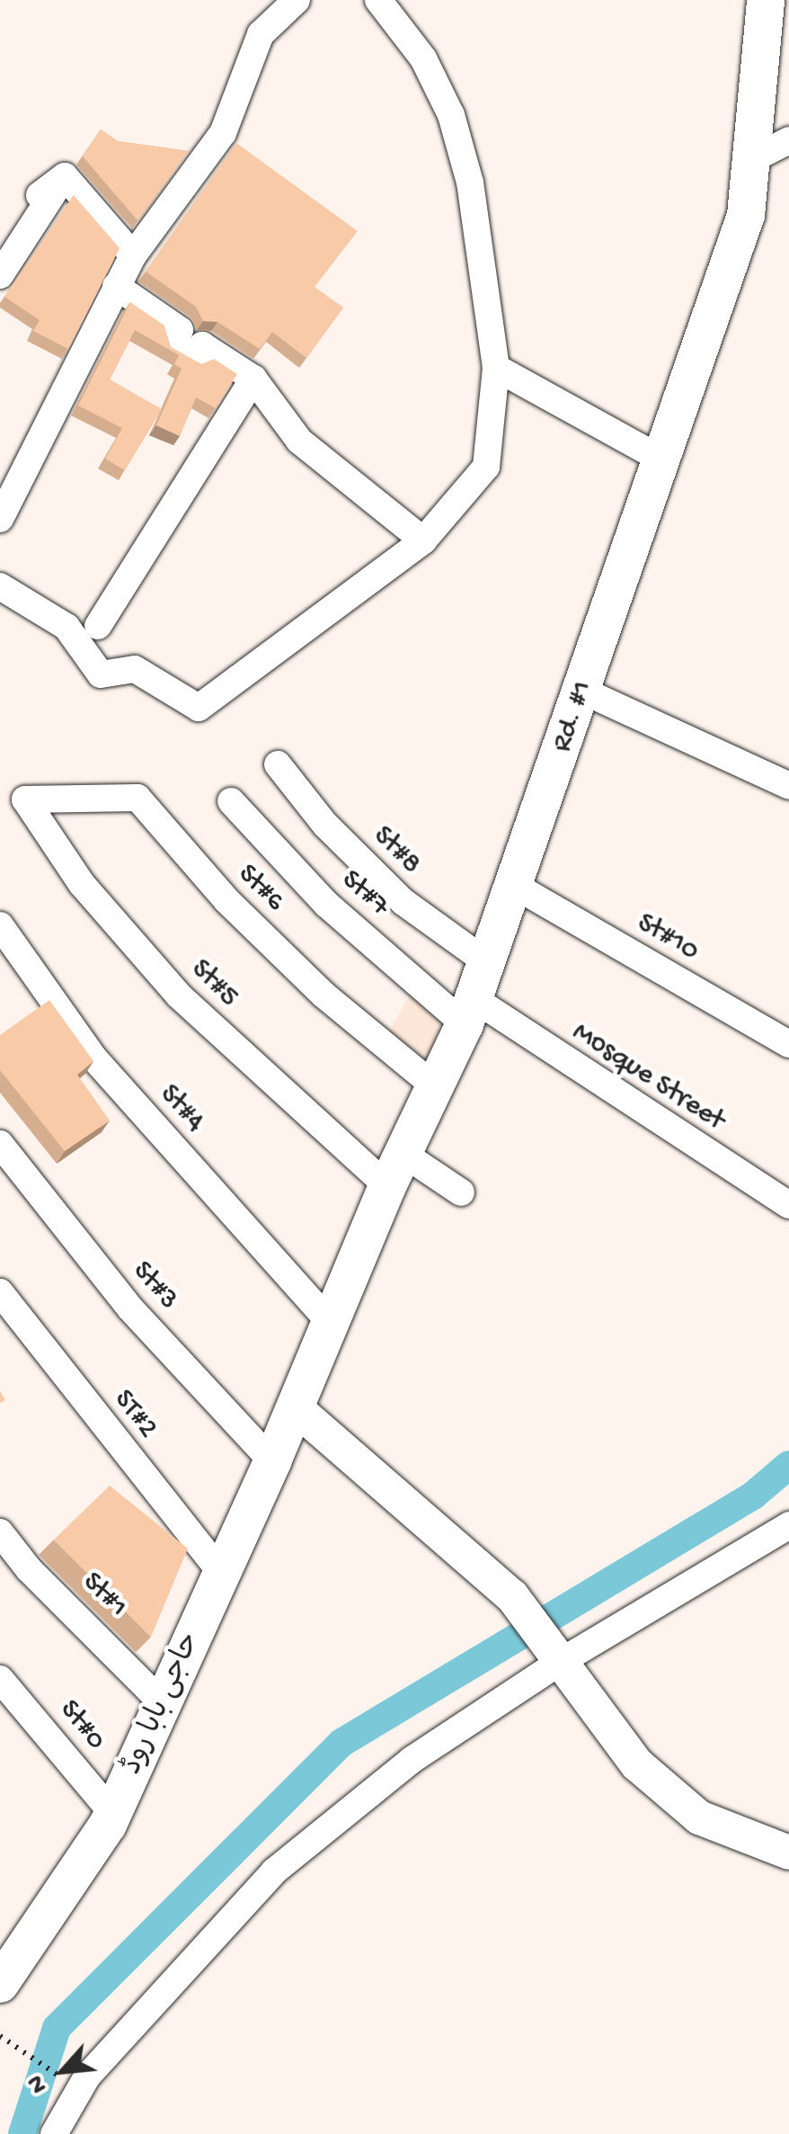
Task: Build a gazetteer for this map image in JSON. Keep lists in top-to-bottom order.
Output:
{
  "streets": {
    "main road": ["Rd. #1", "حاجی بابا روڈ"],
    "street": [
      "St#8",
      "St#6",
      "St#7",
      "St#10",
      "St#5",
      "Mosque Street",
      "St#4",
      "St#3",
      "ST#2",
      "St#1",
      "St#0"
    ]
  },
  "crossings": [
    ["Rd. #1", "St#8"],
    ["Rd. #1", "St#6"],
    ["Rd. #1", "St#7"],
    ["Rd. #1", "St#10"],
    ["Rd. #1", "St#5"],
    ["Rd. #1", "Mosque Street"],
    ["Rd. #1", "St#4"],
    ["Rd. #1", "حاجی بابا روڈ"],
    ["St#6", "St#5"],
    ["St#7", "Mosque Street"],
    ["St#3", "حاجی بابا روڈ"],
    ["ST#2", "حاجی بابا روڈ"],
    ["St#1", "حاجی بابا روڈ"],
    ["حاجی بابا روڈ", "St#0"]
  ],
  "north": "bottom left"
}
